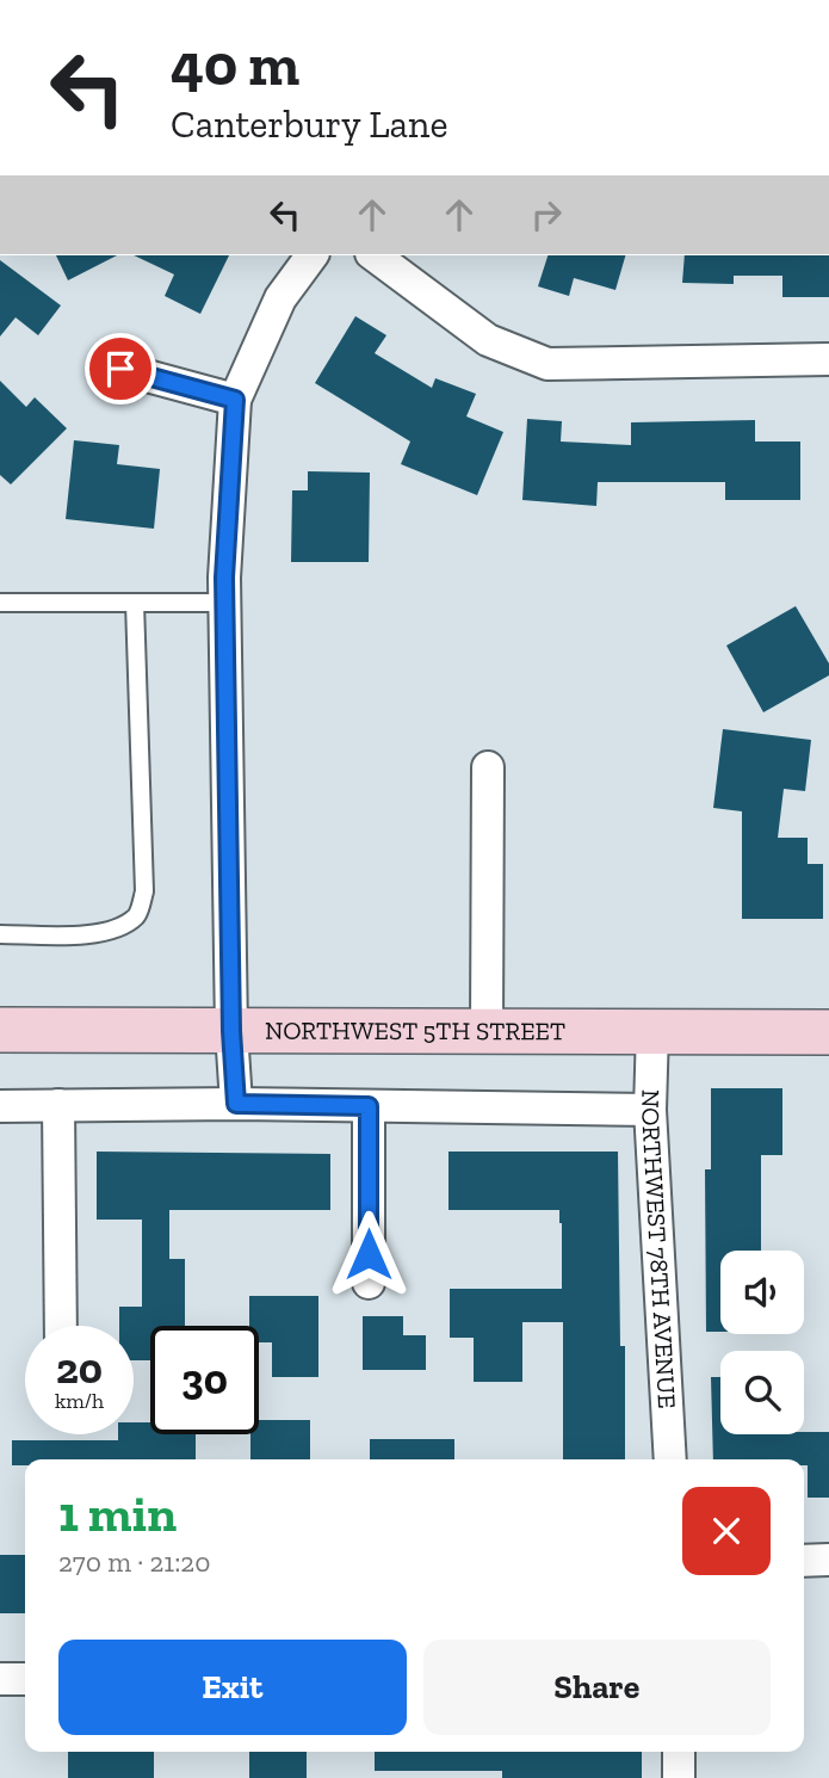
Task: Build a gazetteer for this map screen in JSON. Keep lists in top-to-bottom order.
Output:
{
  "streets": {
    "street": ["NORTHWEST 5TH STREET", "NORTHWEST 78TH AVENUE"]
  },
  "crossings": [
    ["NORTHWEST 5TH STREET", "NORTHWEST 78TH AVENUE"]
  ],
  "page": {
    "turn": ["40 m", "Canterbury Lane"],
    "speed": "20 km/h",
    "limit": "30",
    "heading": ["1 min", "270 m · 21:20"],
    "buttons": ["Exit", "Share"]
  }
}
